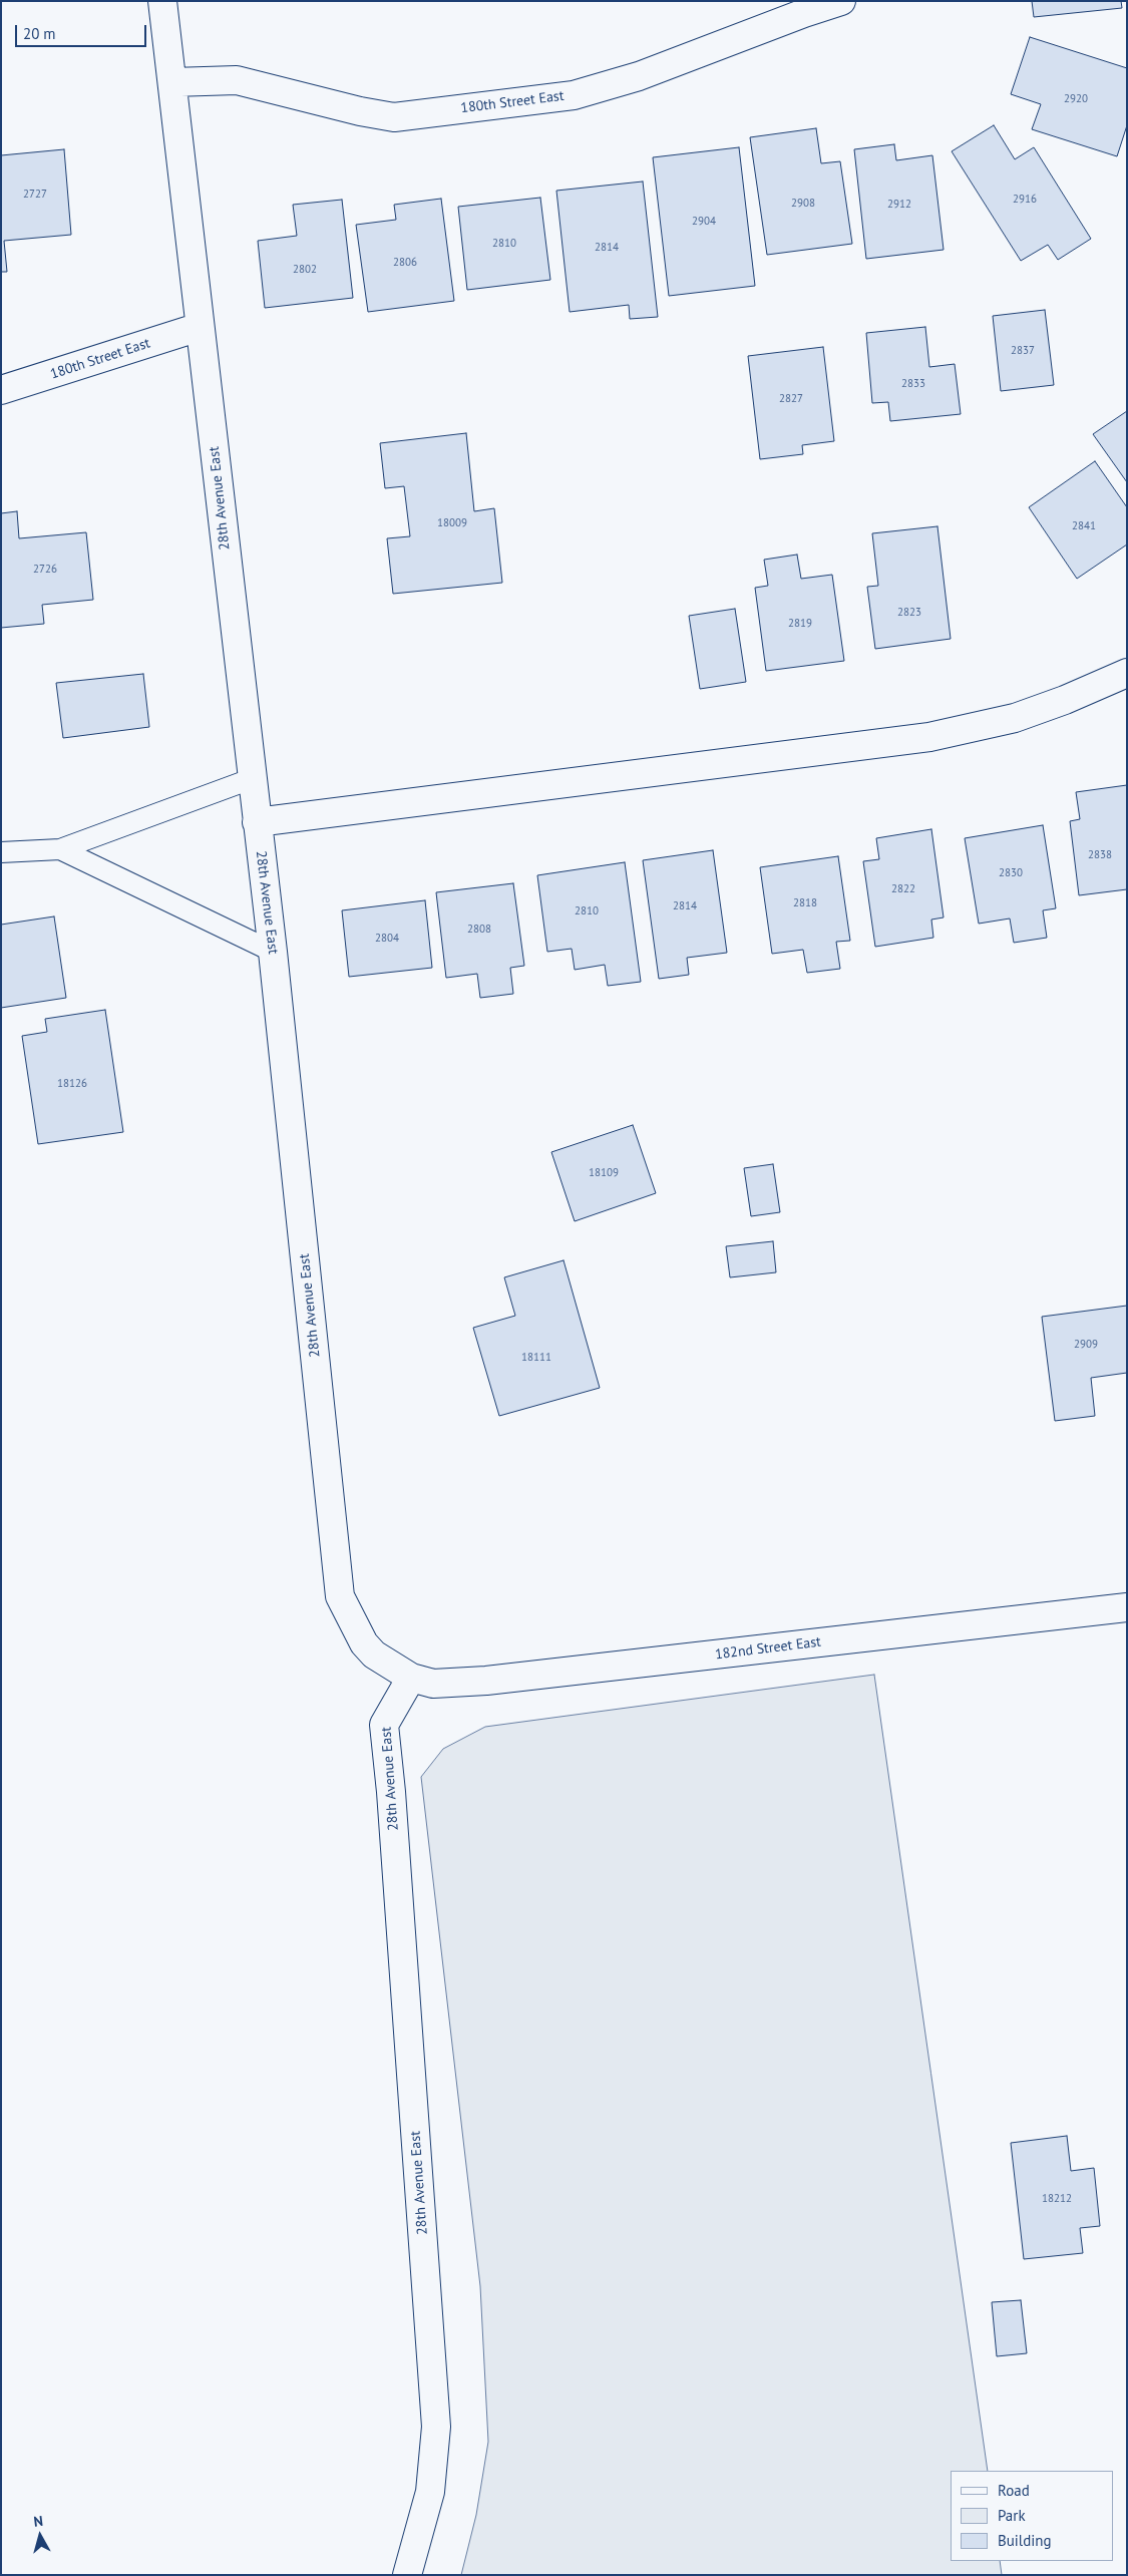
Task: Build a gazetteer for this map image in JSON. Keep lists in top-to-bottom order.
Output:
{
  "streets": {
    "street": ["180th Street East", "28th Avenue East", "182nd Street East"]
  },
  "crossings": [
    ["180th Street East", "28th Avenue East"],
    ["28th Avenue East", "182nd Street East"]
  ],
  "house_numbers": [
    "2920",
    "2727",
    "2916",
    "2908",
    "2912",
    "2904",
    "2810",
    "2814",
    "2806",
    "2802",
    "2837",
    "2833",
    "2827",
    "18009",
    "2841",
    "2726",
    "2823",
    "2819",
    "2838",
    "2830",
    "2822",
    "2818",
    "2814",
    "2810",
    "2808",
    "2804",
    "18126",
    "18109",
    "2909",
    "18111",
    "18212"
  ],
  "legend": ["Road", "Park", "Building"],
  "scale_bar": "20 m",
  "north": "top"
}
